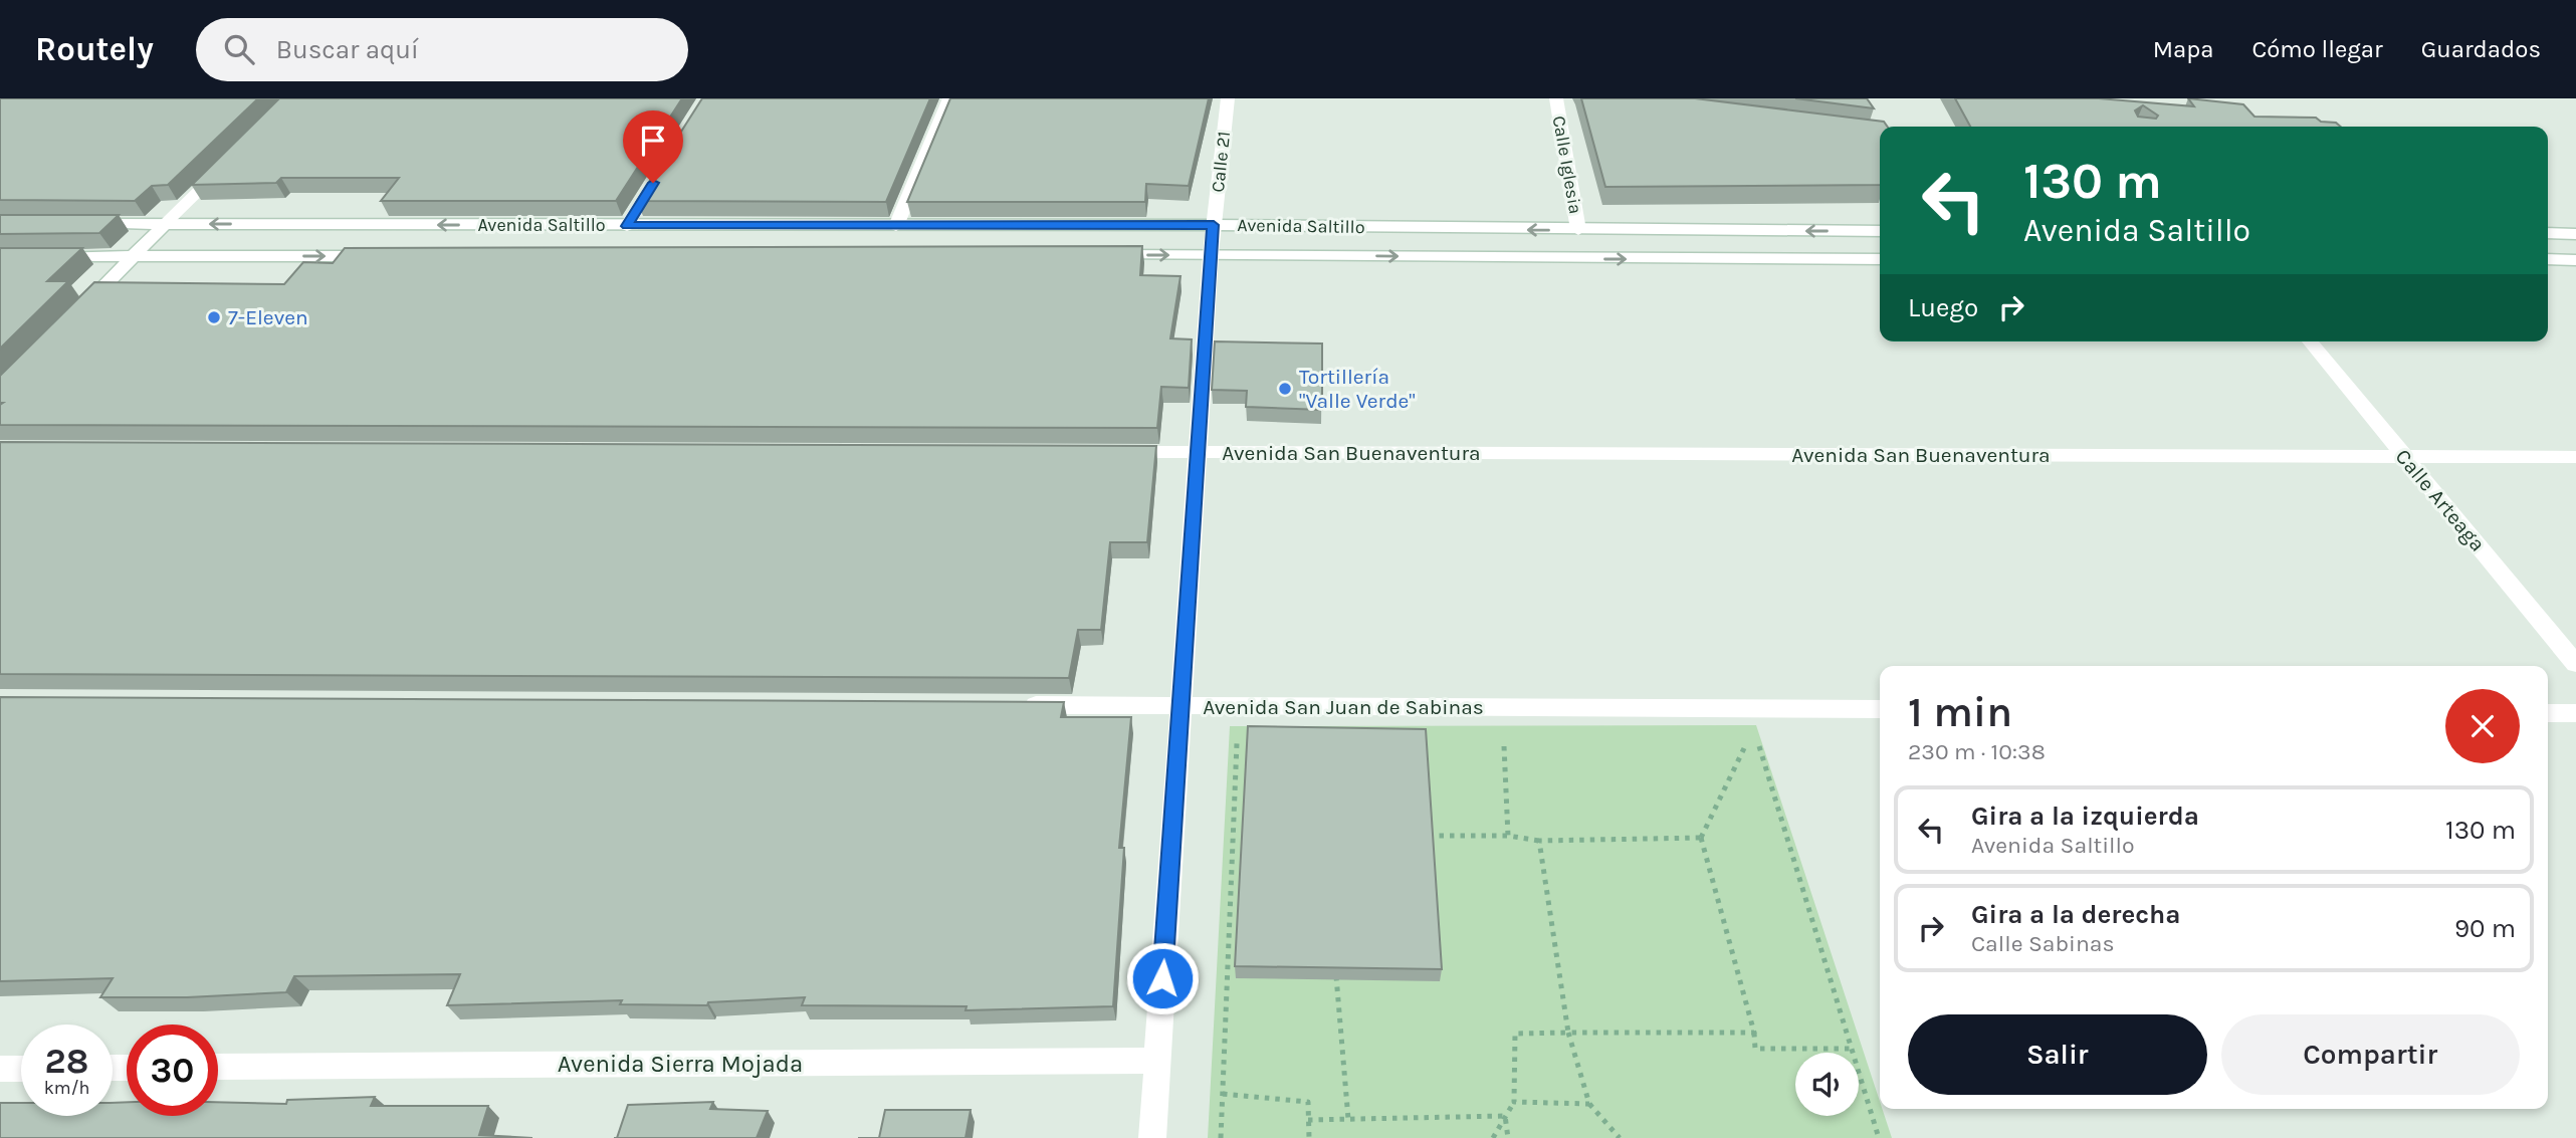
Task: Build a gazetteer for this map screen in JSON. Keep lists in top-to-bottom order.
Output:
{
  "streets": {
    "street": [
      "Calle 21",
      "Calle Iglesia",
      "Avenida Saltillo",
      "Avenida San Buenaventura",
      "Calle Arteaga",
      "Avenida San Juan de Sabinas",
      "Avenida Sierra Mojada"
    ]
  },
  "crossings": [
    ["Calle 21", "Avenida Saltillo"],
    ["Calle 21", "Avenida San Buenaventura"],
    ["Calle 21", "Avenida San Juan de Sabinas"],
    ["Calle 21", "Avenida Sierra Mojada"],
    ["Calle Iglesia", "Avenida Saltillo"],
    ["Avenida San Buenaventura", "Calle Arteaga"]
  ],
  "places": ["7-Eleven", "Tortillería \"Valle Verde\""],
  "page": {
    "header": "Routely",
    "search": "Buscar aquí",
    "nav": ["Mapa", "Cómo llegar", "Guardados"],
    "turn": ["130 m", "Avenida Saltillo"],
    "then": "Luego",
    "heading": ["1 min", "230 m · 10:38"],
    "list": [
      {
        "name": "Gira a la izquierda",
        "note": "Avenida Saltillo",
        "value": "130 m"
      },
      {
        "name": "Gira a la derecha",
        "note": "Calle Sabinas",
        "value": "90 m"
      }
    ],
    "buttons": ["Salir", "Compartir"],
    "speed": "28 km/h",
    "limit": "30"
  }
}
